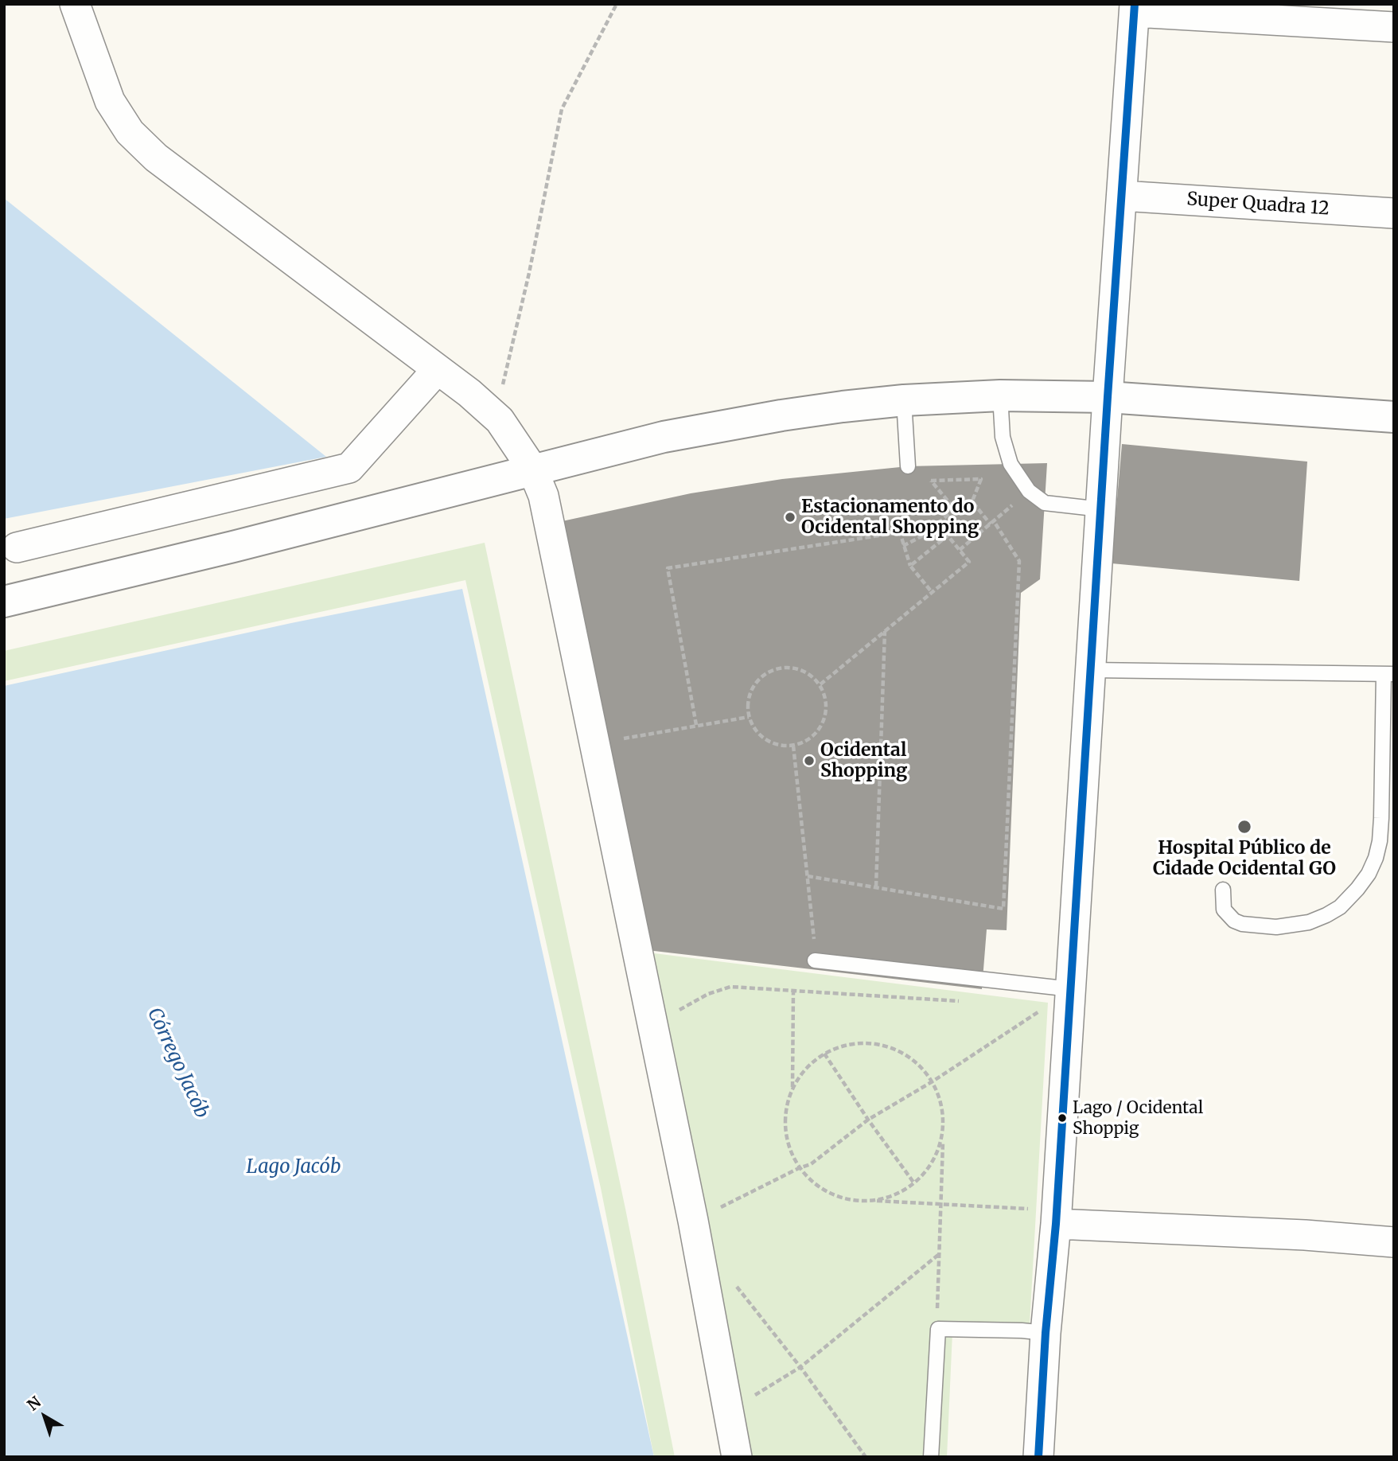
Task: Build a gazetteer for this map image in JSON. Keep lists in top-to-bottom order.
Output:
{
  "streets": {
    "street": ["Super Quadra 12"]
  },
  "water": ["Córrego Jacób", "Lago Jacób"],
  "places": [
    "Estacionamento do Ocidental Shopping",
    "Ocidental Shopping",
    "Hospital Público de Cidade Ocidental GO",
    "Lago / Ocidental Shoppig"
  ],
  "north": "top left"
}
